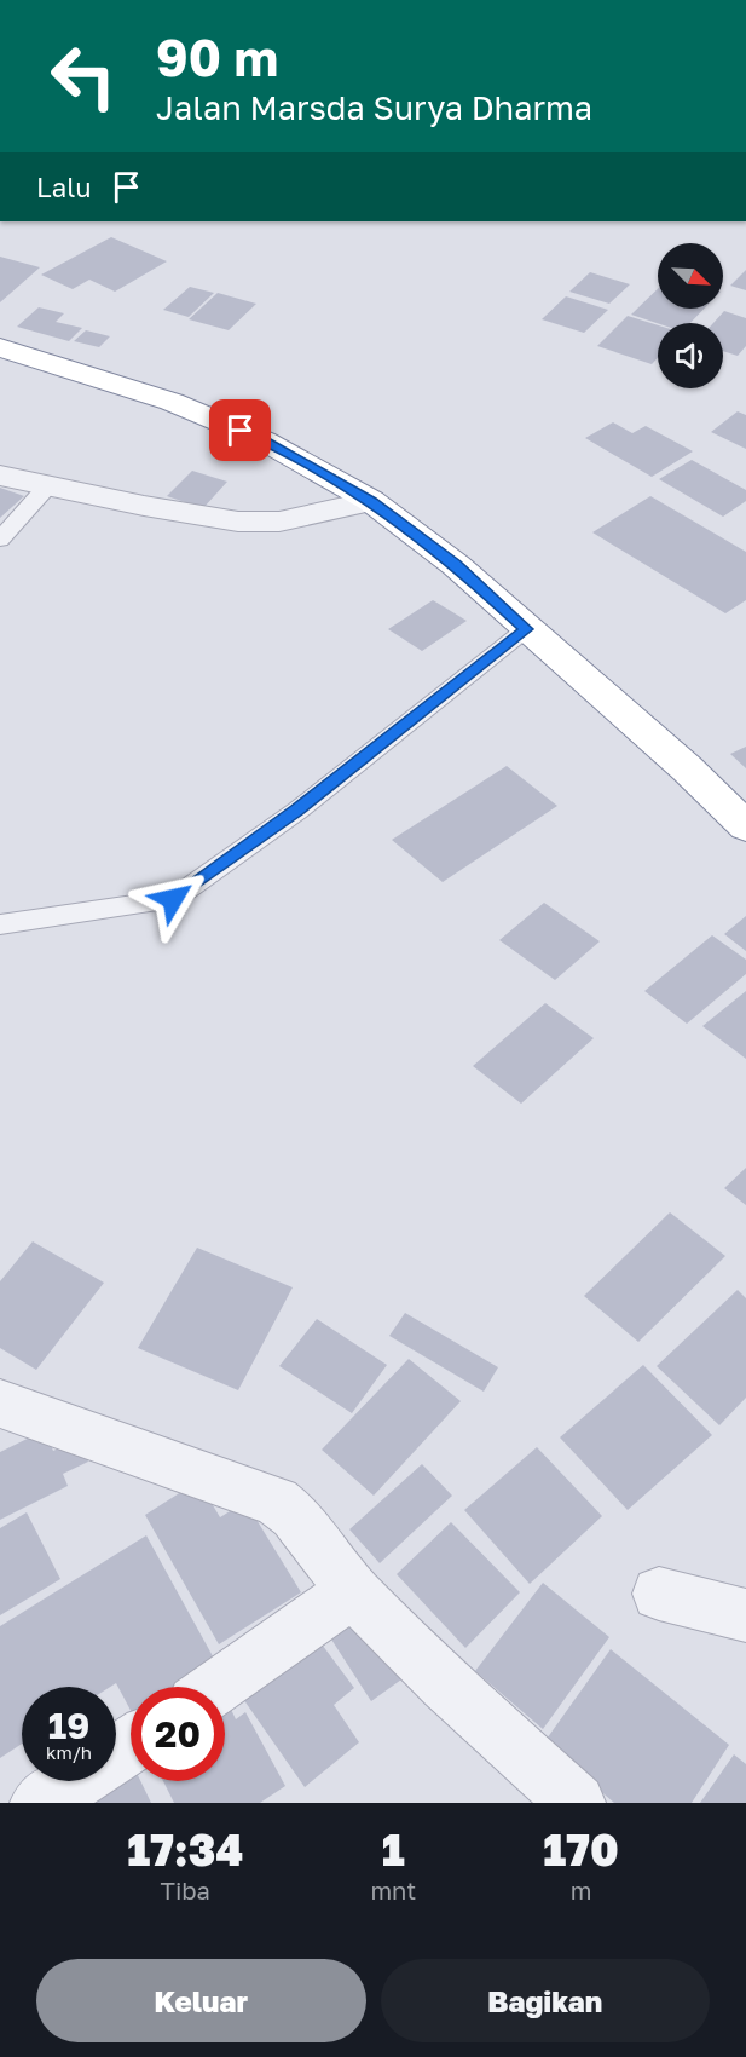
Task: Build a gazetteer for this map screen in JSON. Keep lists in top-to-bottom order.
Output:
{
  "north": "bottom right",
  "page": {
    "turn": ["90 m", "Jalan Marsda Surya Dharma"],
    "then": "Lalu",
    "speed": "19 km/h",
    "limit": "20",
    "eta": [
      "17:34",
      "Tiba",
      "1",
      "mnt",
      "170",
      "m"
    ],
    "buttons": ["Keluar", "Bagikan"]
  }
}
